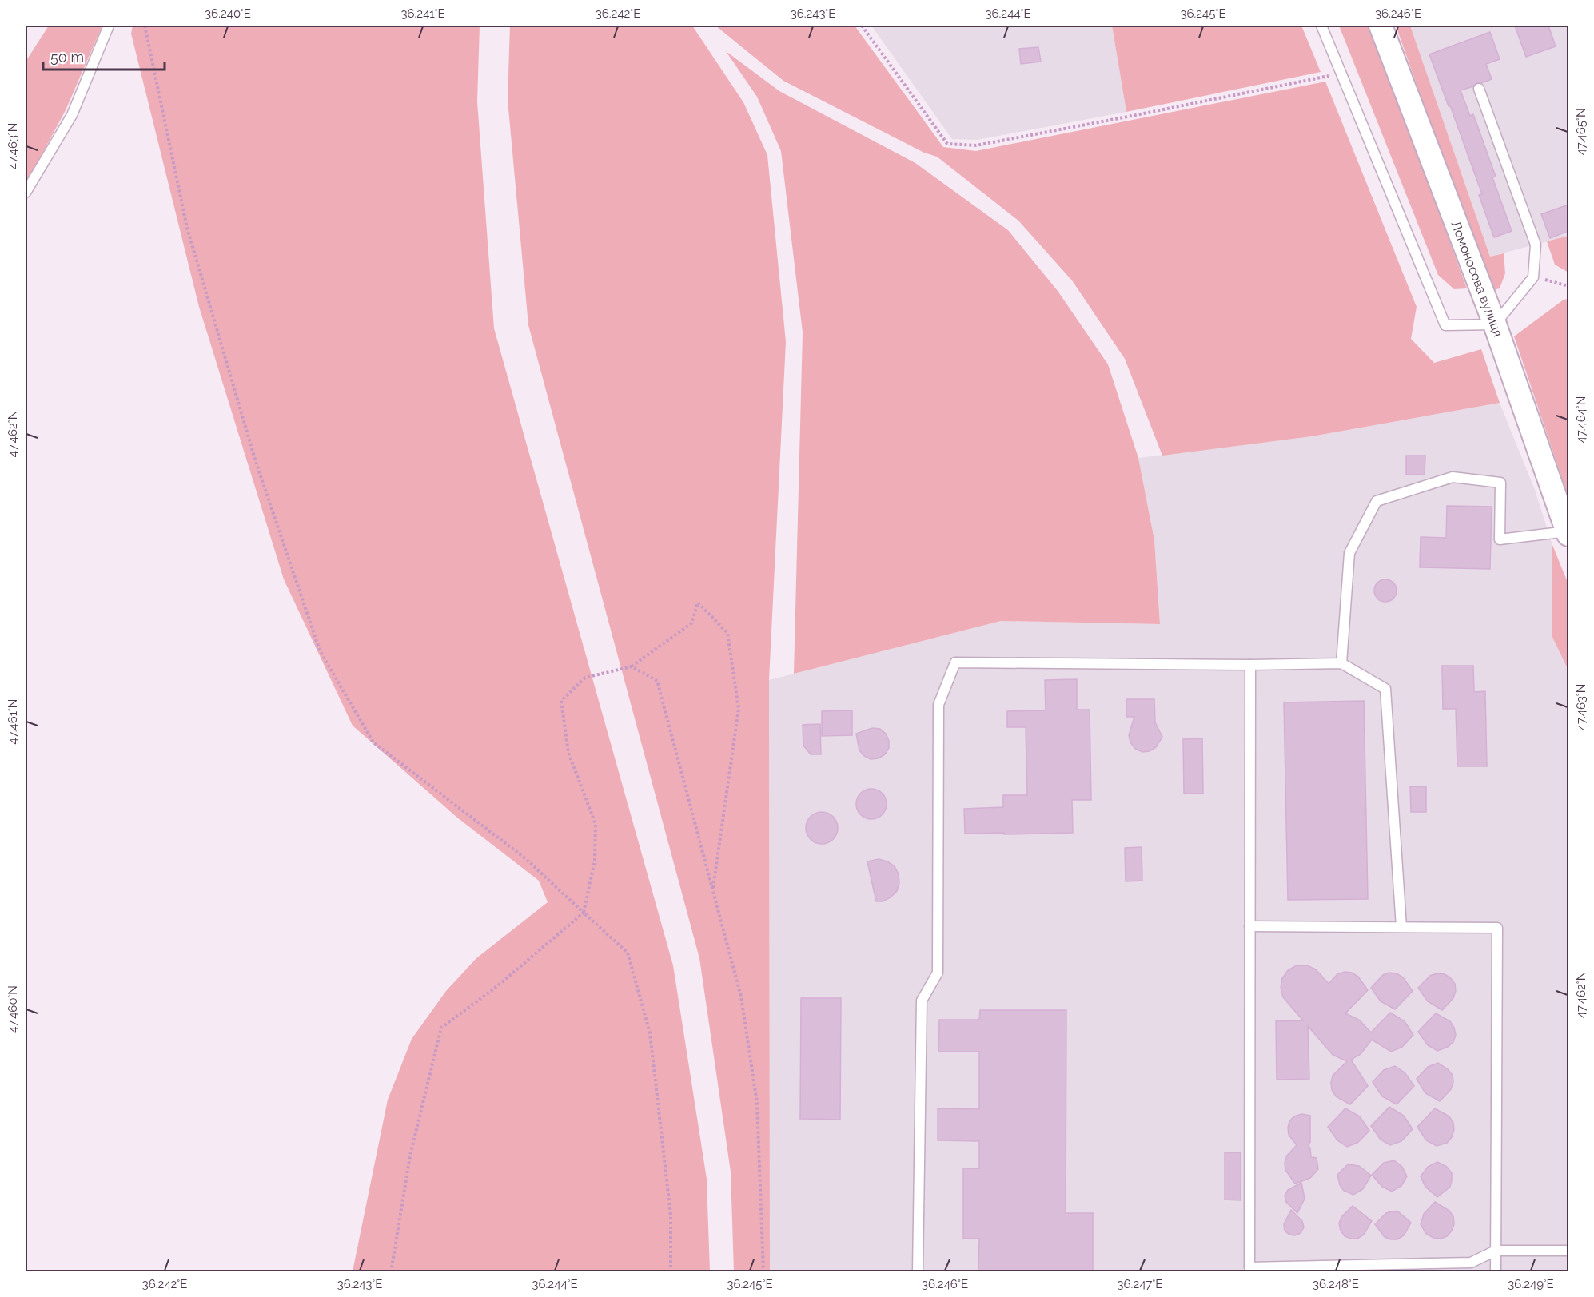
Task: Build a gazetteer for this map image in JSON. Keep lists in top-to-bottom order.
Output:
{
  "streets": {
    "street": ["Ломоносова вулиця"]
  },
  "scale_bar": "50 m",
  "coordinates": [
    "36.240°E",
    "36.241°E",
    "36.242°E",
    "36.243°E",
    "36.244°E",
    "36.245°E",
    "36.246°E",
    "47.465°N",
    "47.463°N",
    "47.464°N",
    "47.462°N",
    "47.461°N",
    "47.460°N",
    "36.247°E",
    "36.248°E",
    "36.249°E"
  ]
}
